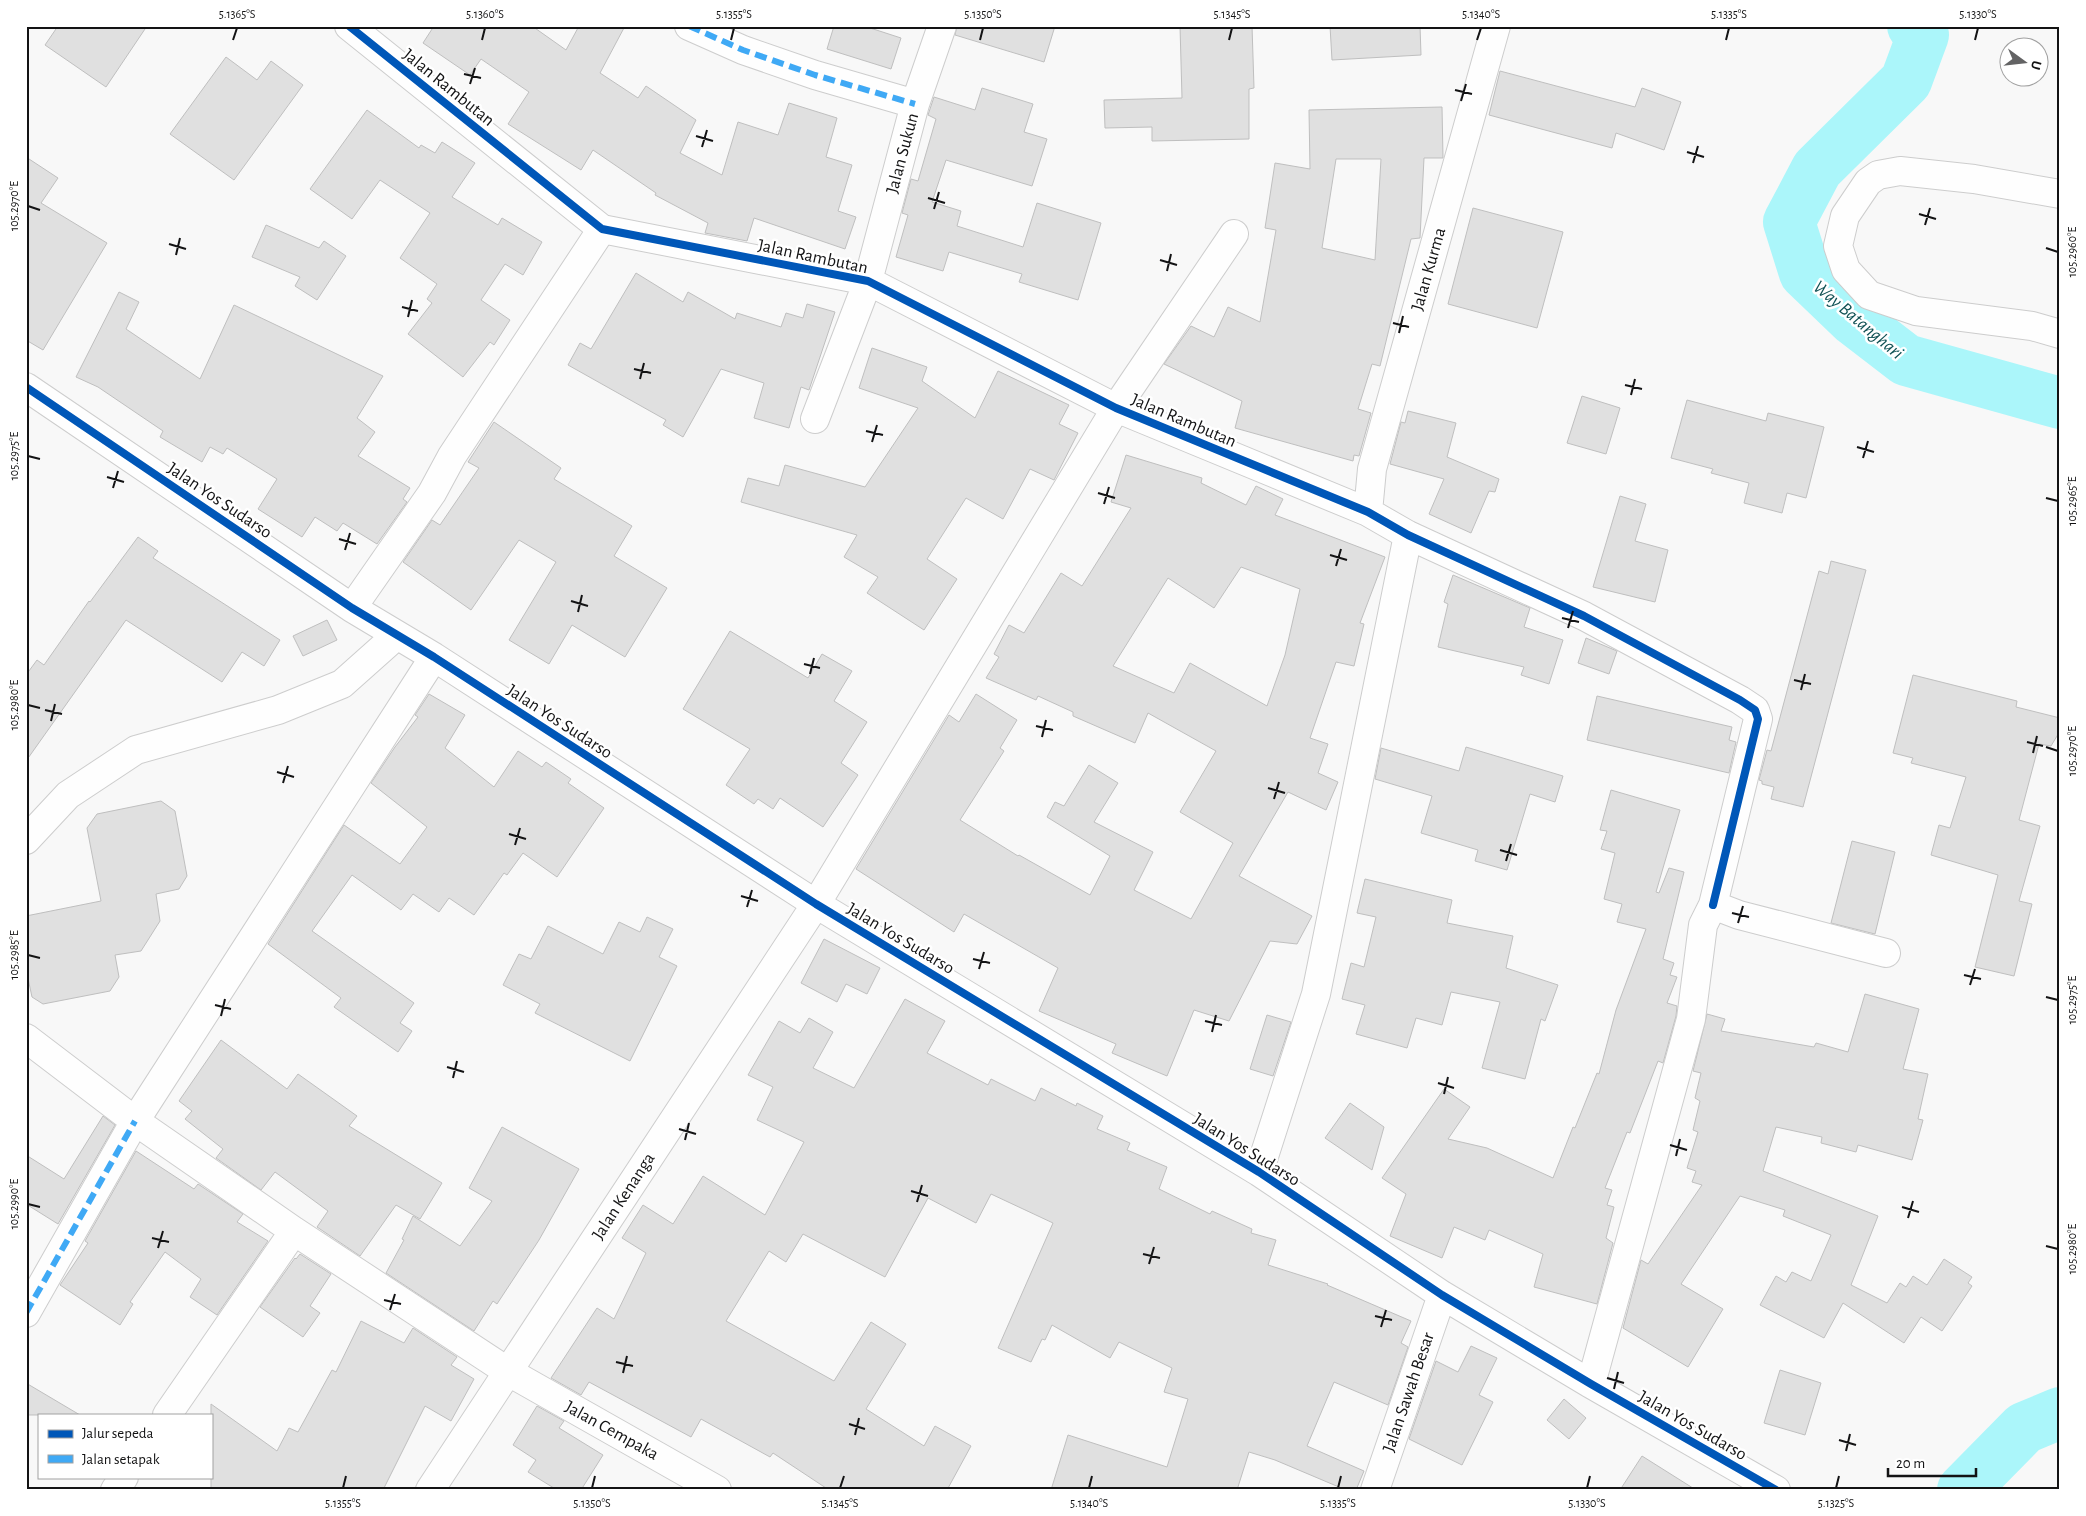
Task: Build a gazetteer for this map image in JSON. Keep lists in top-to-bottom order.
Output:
{
  "streets": {
    "street": [
      "Jalan Rambutan",
      "Jalan Sukun",
      "Jalan Kurma",
      "Jalan Yos Sudarso",
      "Jalan Kenanga",
      "Jalan Sawah Besar",
      "Jalan Cempaka"
    ]
  },
  "crossings": [
    ["Jalan Rambutan", "Jalan Sukun"],
    ["Jalan Rambutan", "Jalan Kurma"],
    ["Jalan Rambutan", "Jalan Yos Sudarso"],
    ["Jalan Rambutan", "Jalan Kenanga"],
    ["Jalan Yos Sudarso", "Jalan Kenanga"],
    ["Jalan Yos Sudarso", "Jalan Sawah Besar"],
    ["Jalan Kenanga", "Jalan Cempaka"]
  ],
  "water": ["Way Batanghari"],
  "legend": ["Jalur sepeda", "Jalan setapak"],
  "scale_bar": "20 m",
  "north": "right",
  "coordinates": [
    "5.1365°S",
    "5.1360°S",
    "5.1355°S",
    "5.1350°S",
    "5.1345°S",
    "5.1340°S",
    "5.1335°S",
    "5.1330°S",
    "105.2970°E",
    "105.2960°E",
    "105.2975°E",
    "105.2965°E",
    "105.2980°E",
    "105.2985°E",
    "105.2990°E",
    "5.1325°S"
  ]
}
